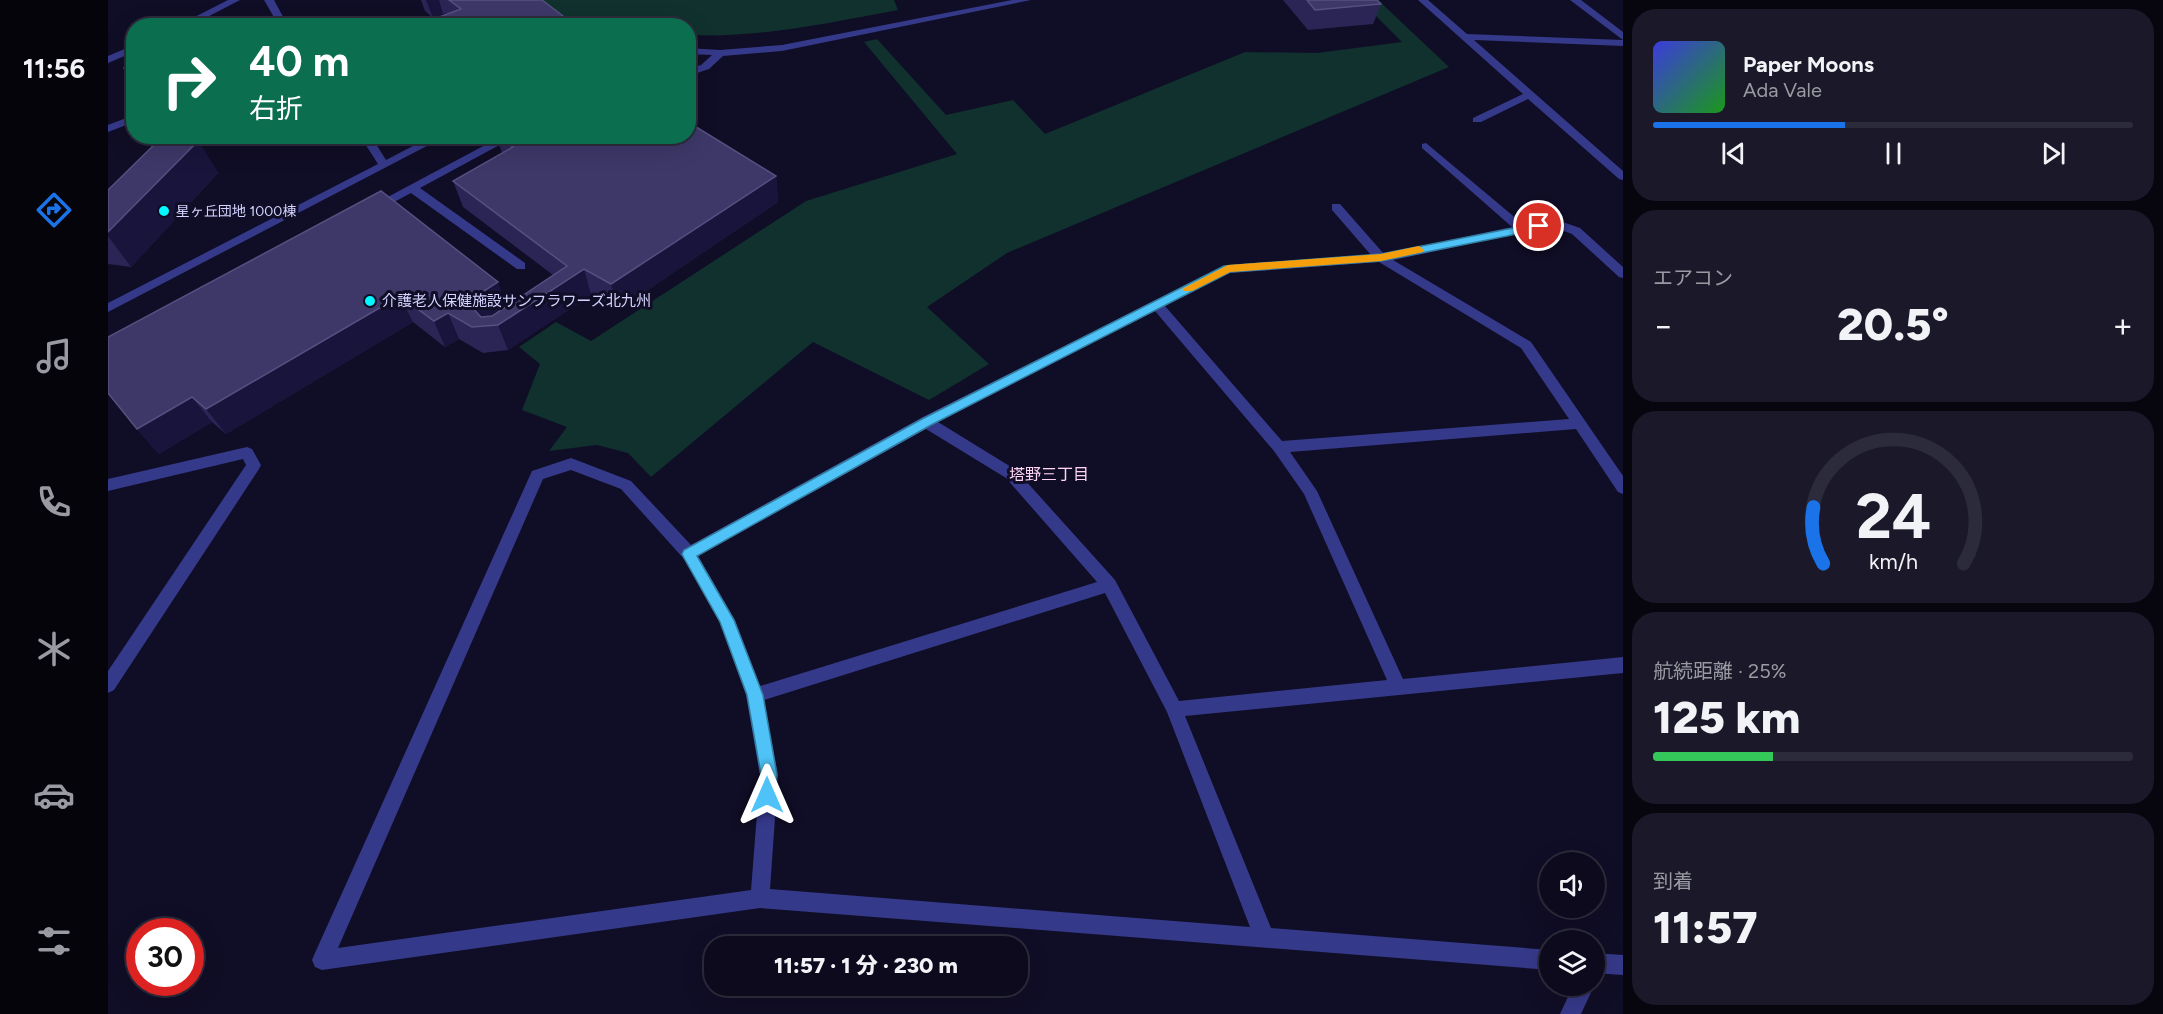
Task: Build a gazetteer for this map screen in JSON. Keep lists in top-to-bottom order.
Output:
{
  "districts": ["塔野三丁目"],
  "places": ["星ヶ丘団地 1000棟", "介護老人保健施設サンフラワーズ北九州"],
  "page": {
    "tabs": "11:56",
    "turn": ["40 m", "右折"],
    "song": ["Paper Moons", "Ada Vale"],
    "tile": [
      "エアコン",
      ["航続距離 · 25%", "125 km"],
      ["到着", "11:57"]
    ],
    "heat": ["−", "20.5°", "+"],
    "limit": "30",
    "trip": "11:57 · 1 分 · 230 m",
    "gauge": ["24", "km/h"]
  }
}
